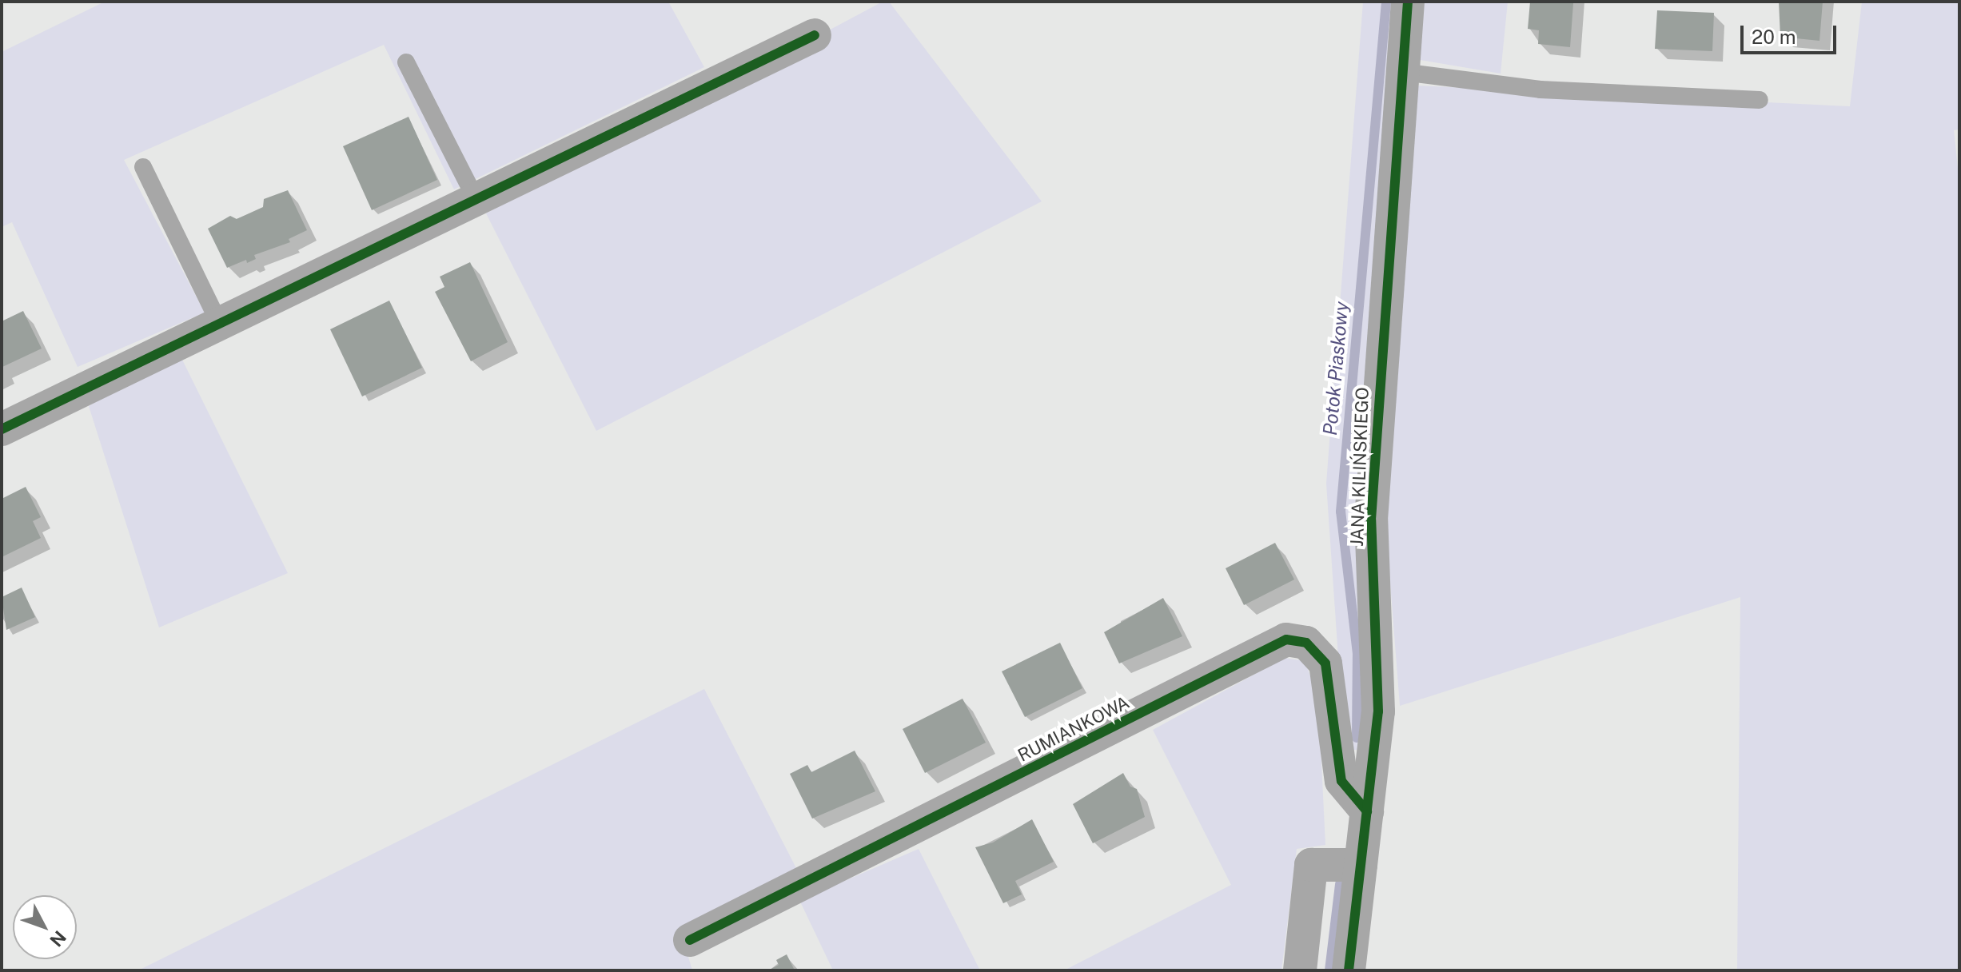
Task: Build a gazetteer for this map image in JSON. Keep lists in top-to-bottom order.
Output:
{
  "streets": {
    "street": ["JANA KILIŃSKIEGO", "RUMIANKOWA"]
  },
  "crossings": [
    ["JANA KILIŃSKIEGO", "RUMIANKOWA"]
  ],
  "water": ["Potok Piaskowy"],
  "scale_bar": "20 m",
  "north": "bottom right"
}
